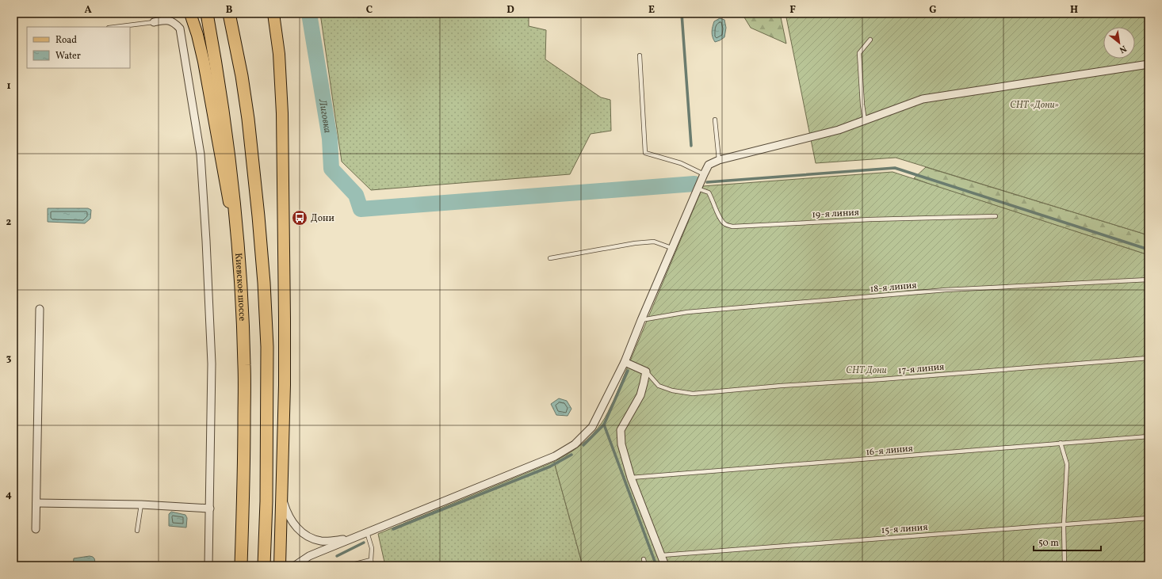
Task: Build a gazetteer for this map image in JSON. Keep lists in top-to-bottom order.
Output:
{
  "streets": {
    "highway": ["Киевское шоссе"],
    "lane": [
      "19-я линия",
      "18-я линия",
      "17-я линия",
      "16-я линия",
      "15-я линия"
    ]
  },
  "water": ["Лиговка"],
  "parks": ["СНТ «Дони»", "СНТ Дони"],
  "places": {
    "bus stop": ["Дони"]
  },
  "legend": ["Road", "Water"],
  "scale_bar": "50 m",
  "north": "bottom right",
  "grid": {
    "columns": [
      "A",
      "B",
      "C",
      "D",
      "E",
      "F",
      "G",
      "H"
    ],
    "rows": [
      "1",
      "2",
      "3",
      "4"
    ]
  }
}
